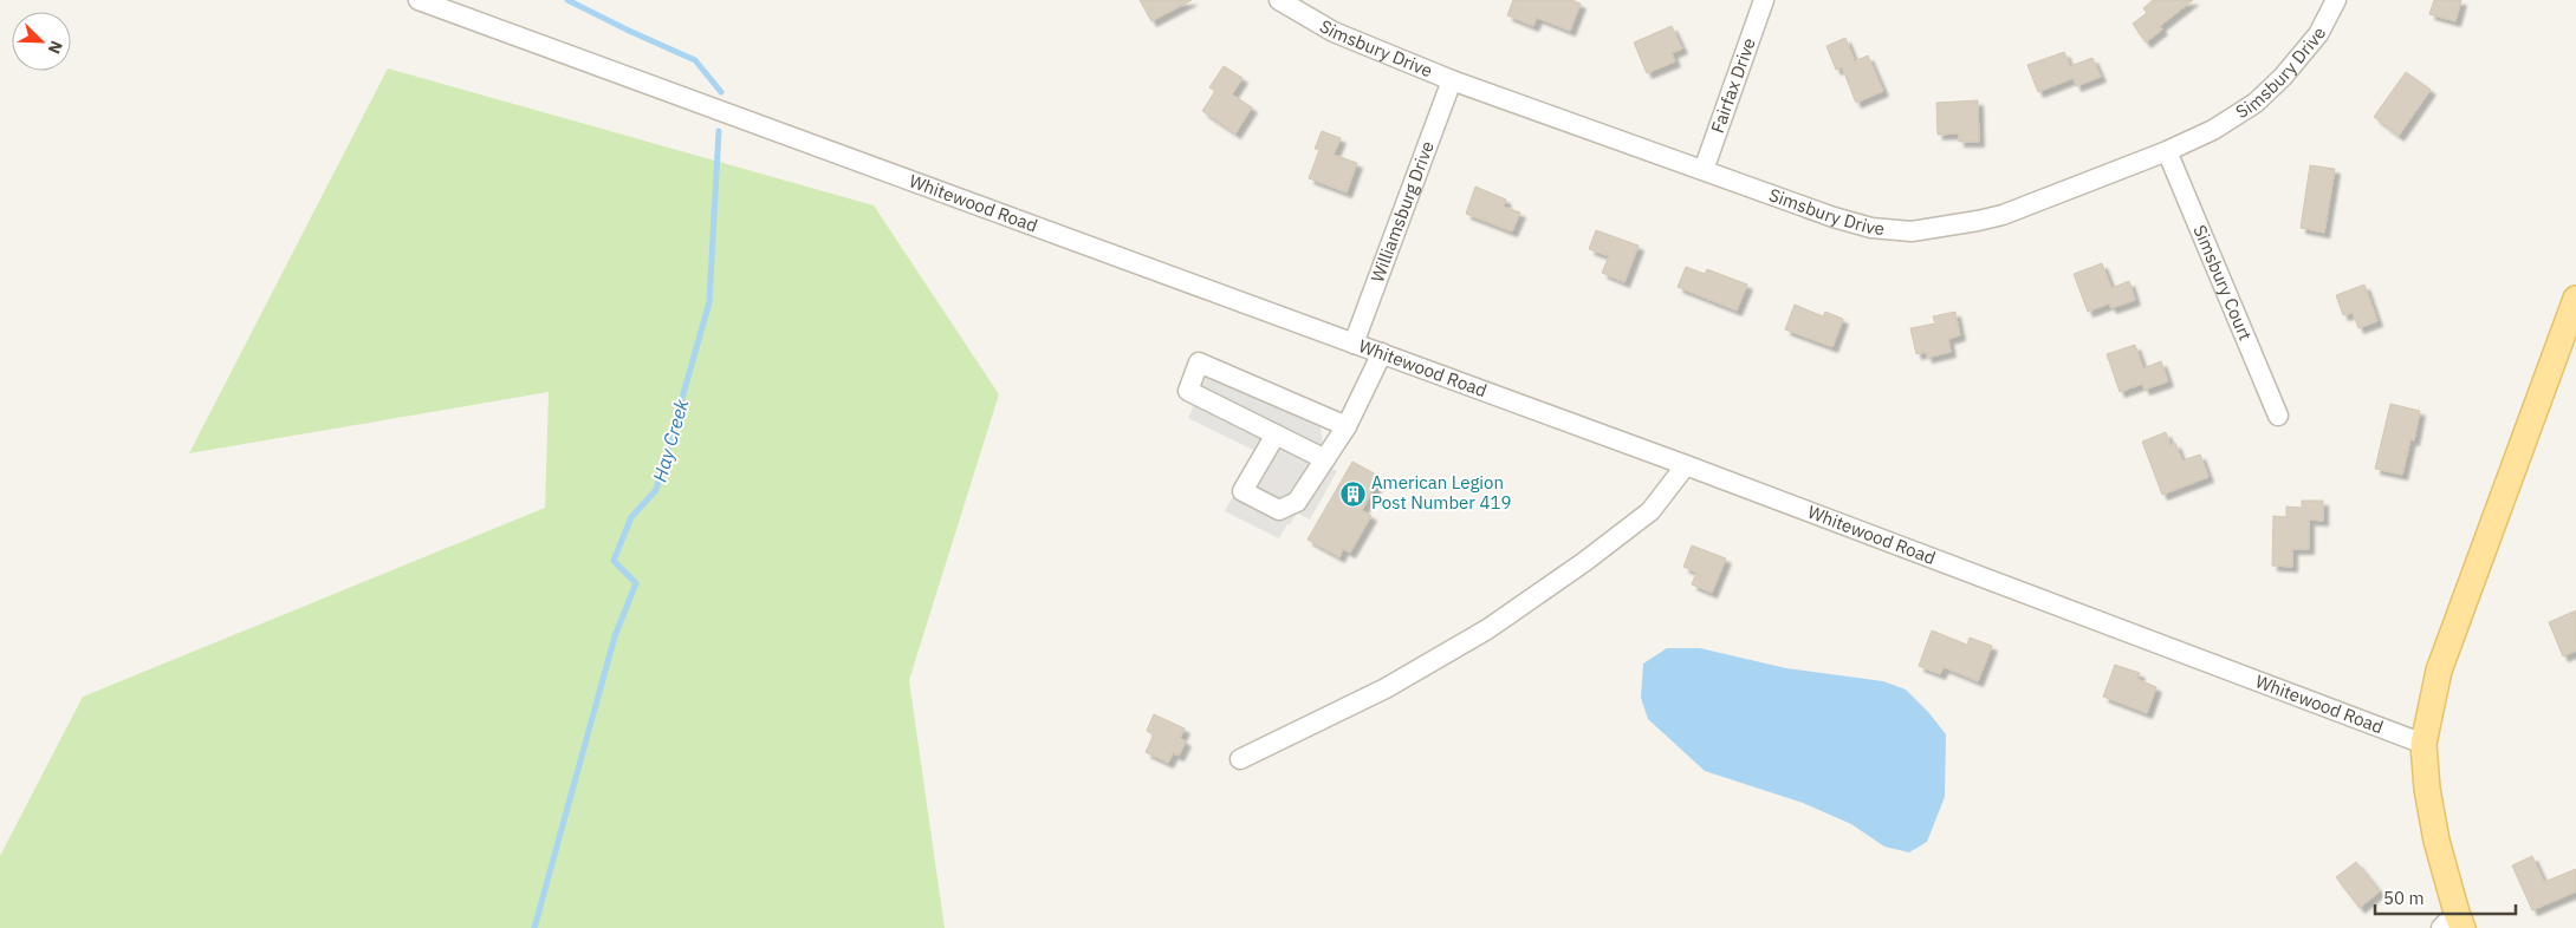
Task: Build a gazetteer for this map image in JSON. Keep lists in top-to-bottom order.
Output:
{
  "streets": {
    "street": [
      "Simsbury Drive",
      "Fairfax Drive",
      "Whitewood Road",
      "Williamsburg Drive",
      "Simsbury Court"
    ]
  },
  "crossings": [
    ["Simsbury Drive", "Fairfax Drive"],
    ["Simsbury Drive", "Williamsburg Drive"],
    ["Simsbury Drive", "Simsbury Court"],
    ["Whitewood Road", "Williamsburg Drive"]
  ],
  "water": ["Hay Creek"],
  "places": {
    "building": ["American Legion Post Number 419"]
  },
  "scale_bar": "50 m",
  "north": "bottom right"
}
